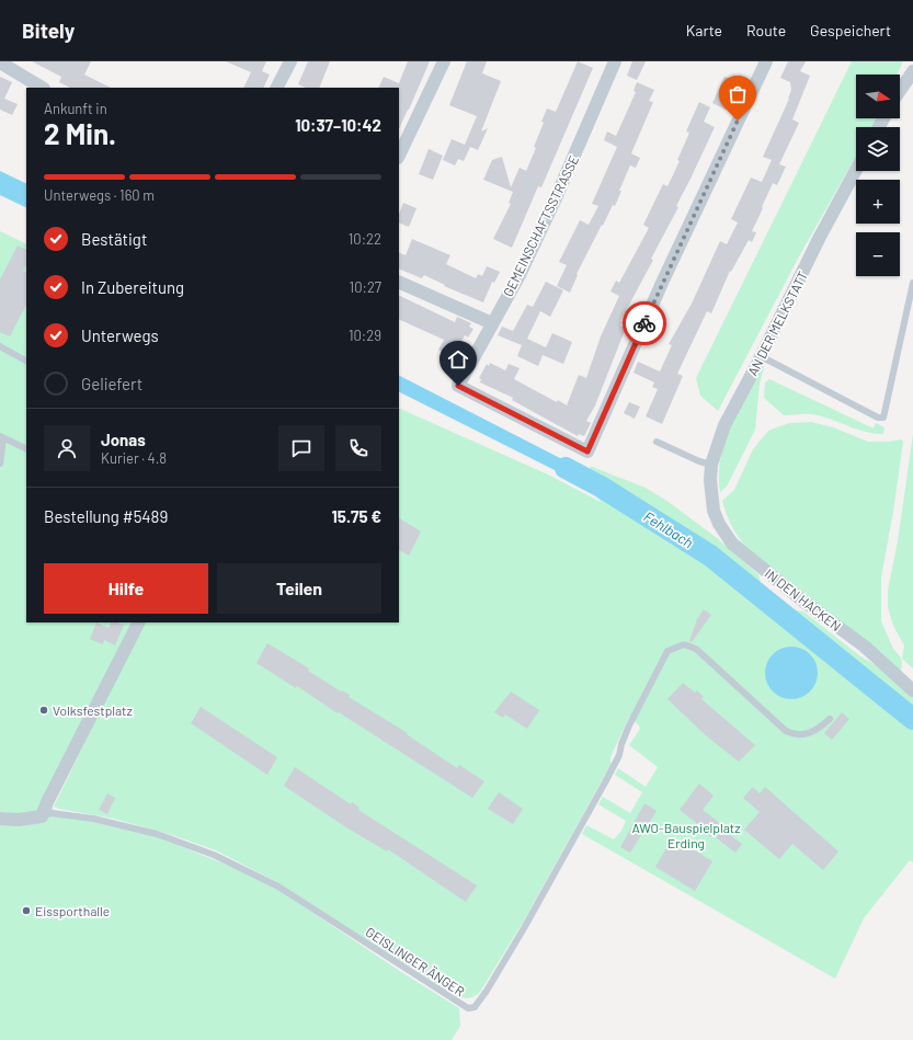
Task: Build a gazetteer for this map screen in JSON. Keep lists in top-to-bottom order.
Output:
{
  "streets": {
    "street": ["GEMEINSCHAFTSSTRASSE", "AN DER MELKSTATT", "IN DEN HACKEN"],
    "lane": ["GEISLINGER ÄNGER"]
  },
  "crossings": [
    ["AN DER MELKSTATT", "IN DEN HACKEN"]
  ],
  "water": ["Fehlbach"],
  "parks": ["AWO-Bauspielplatz Erding"],
  "places": ["Volksfestplatz", "Eissporthalle"],
  "north": "right",
  "page": {
    "header": "Bitely",
    "nav": ["Karte", "Route", "Gespeichert"],
    "map_buttons": ["+", "−"],
    "heading": ["2 Min.", "Ankunft in", "10:37–10:42"],
    "panel": [
      "Jonas",
      "Kurier · 4.8",
      "Bestellung #5489",
      "15.75 €"
    ],
    "bar": "Unterwegs · 160 m",
    "list": [
      ["Bestätigt", "10:22"],
      ["In Zubereitung", "10:27"],
      ["Unterwegs", "10:29"],
      "Geliefert"
    ],
    "buttons": ["Hilfe", "Teilen"]
  }
}
